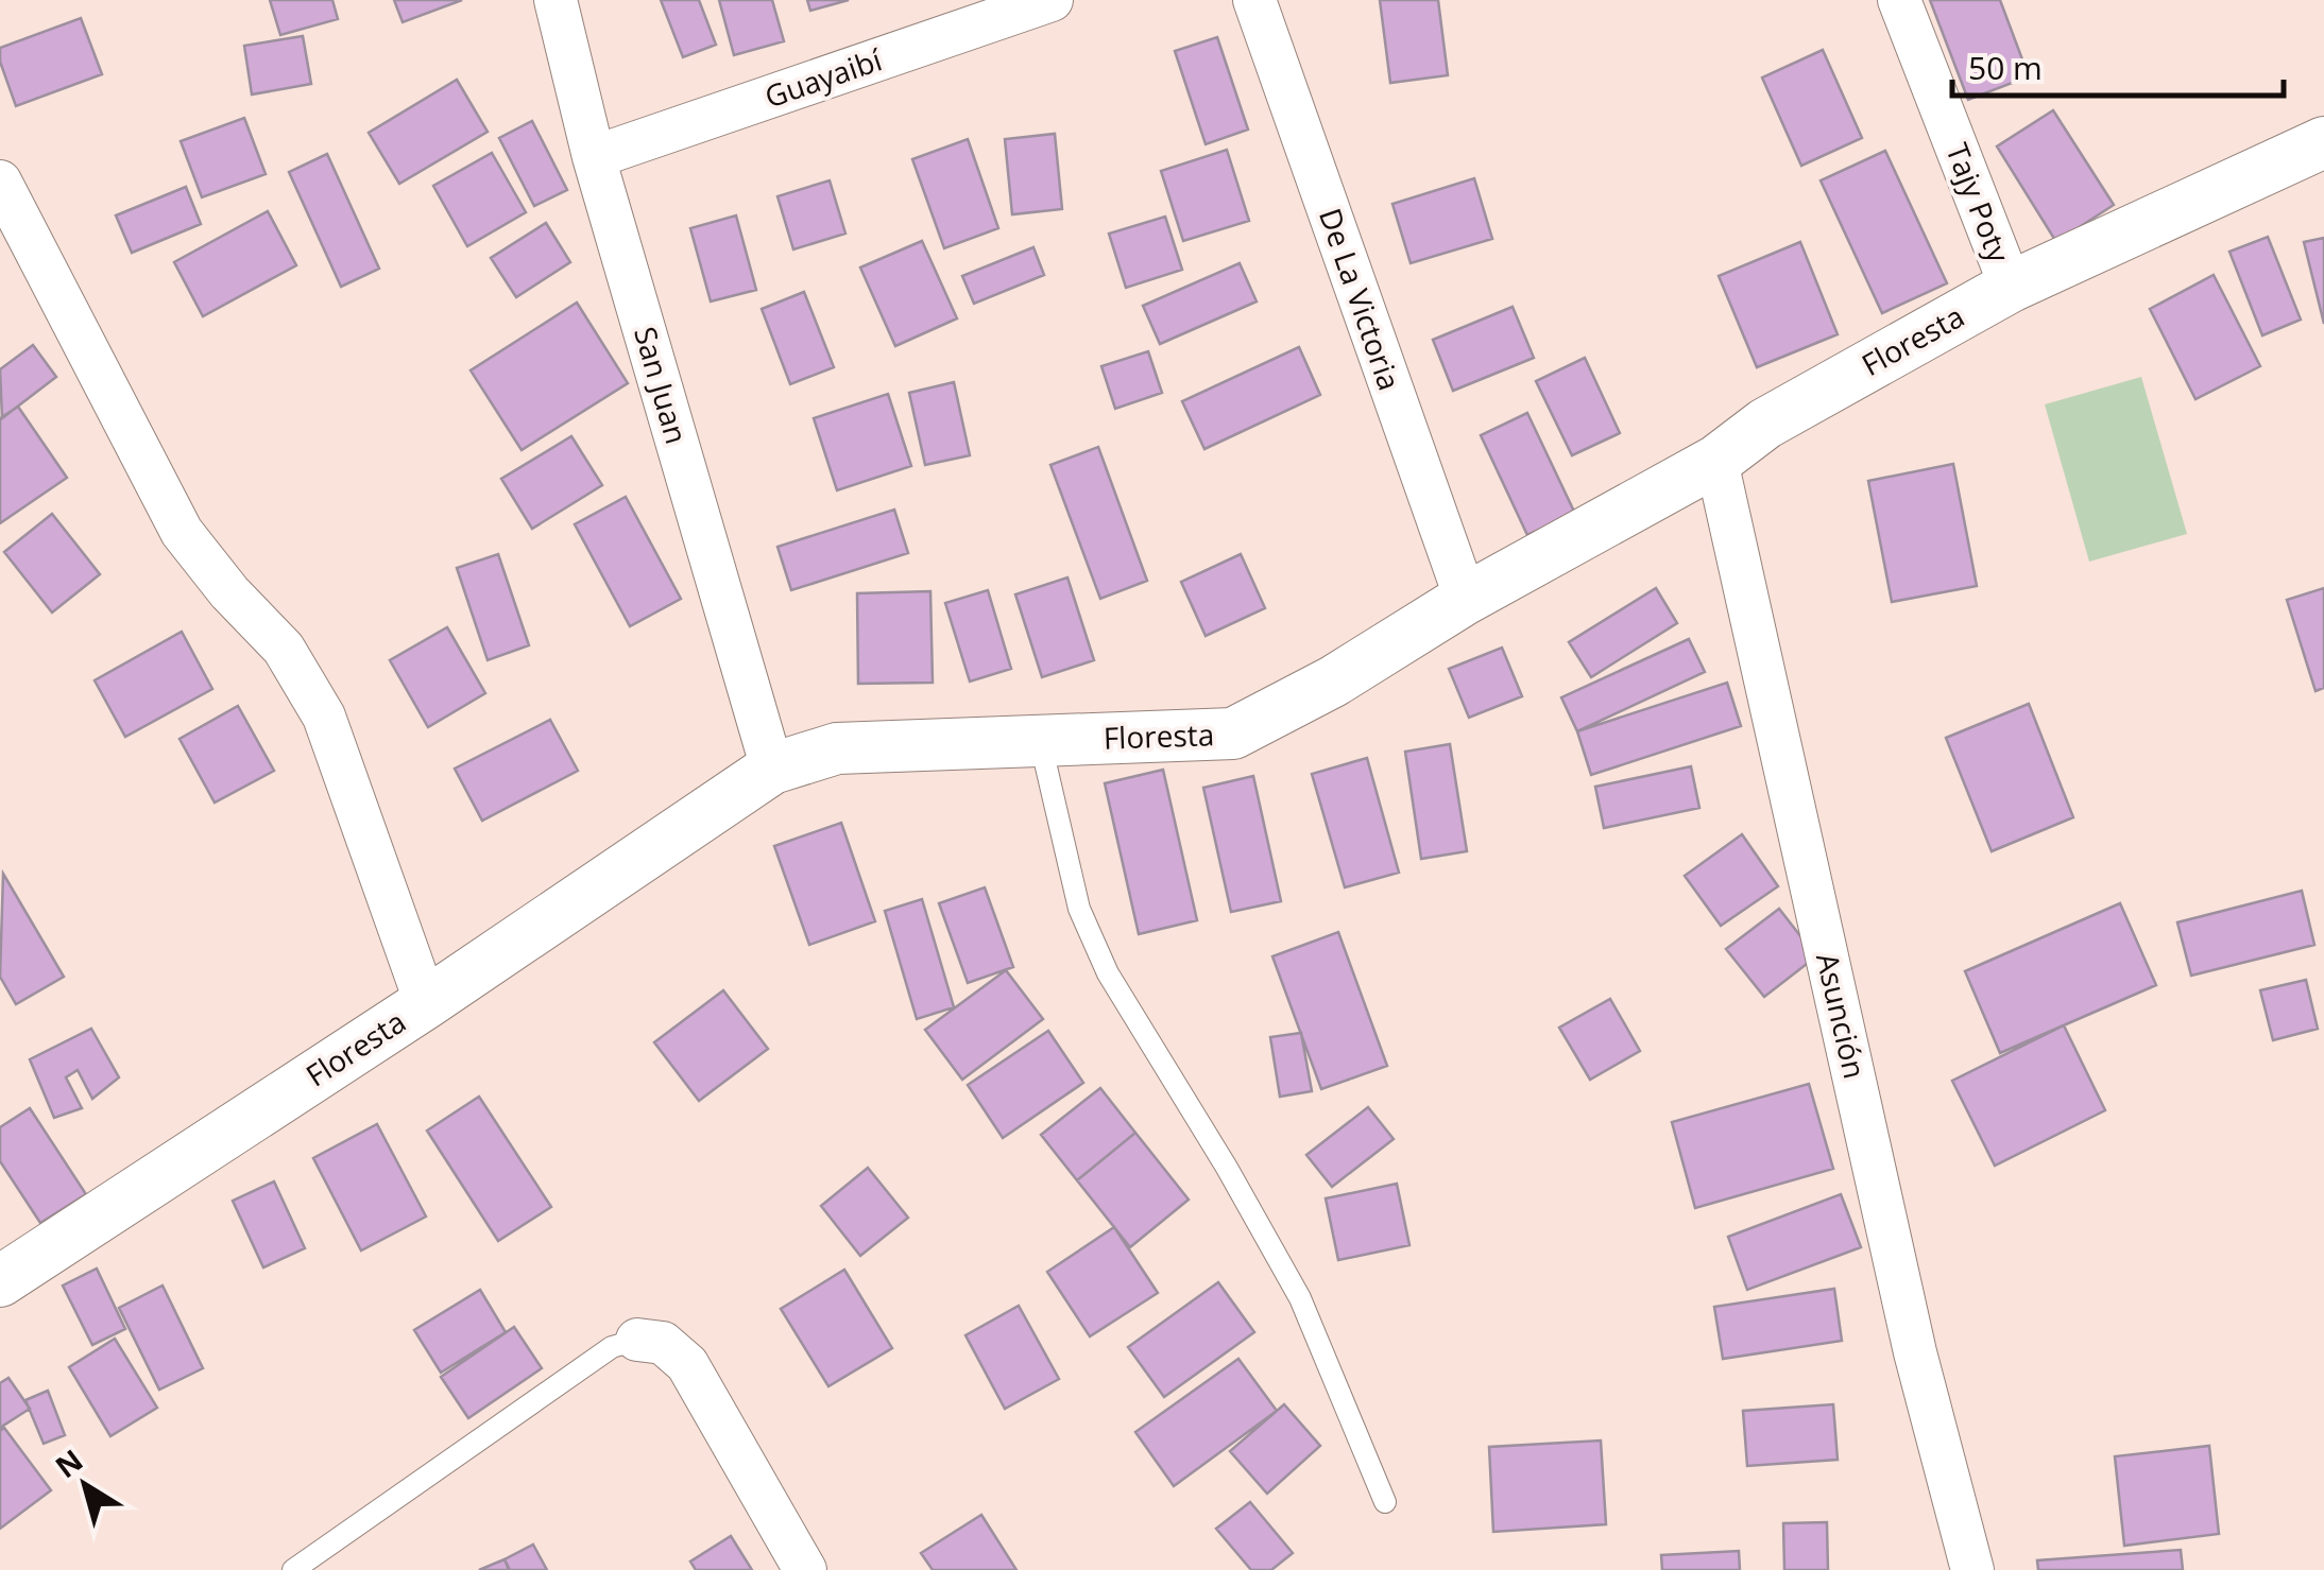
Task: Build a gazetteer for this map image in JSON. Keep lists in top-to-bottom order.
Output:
{
  "streets": {
    "street": [
      "Guayaibí",
      "Tajy Poty",
      "De La Victoria",
      "Floresta",
      "San Juan",
      "Asunción"
    ]
  },
  "crossings": [
    ["Guayaibí", "San Juan"],
    ["Tajy Poty", "Floresta"],
    ["De La Victoria", "Floresta"],
    ["Floresta", "San Juan"],
    ["Floresta", "Asunción"]
  ],
  "scale_bar": "50 m",
  "north": "top left"
}
